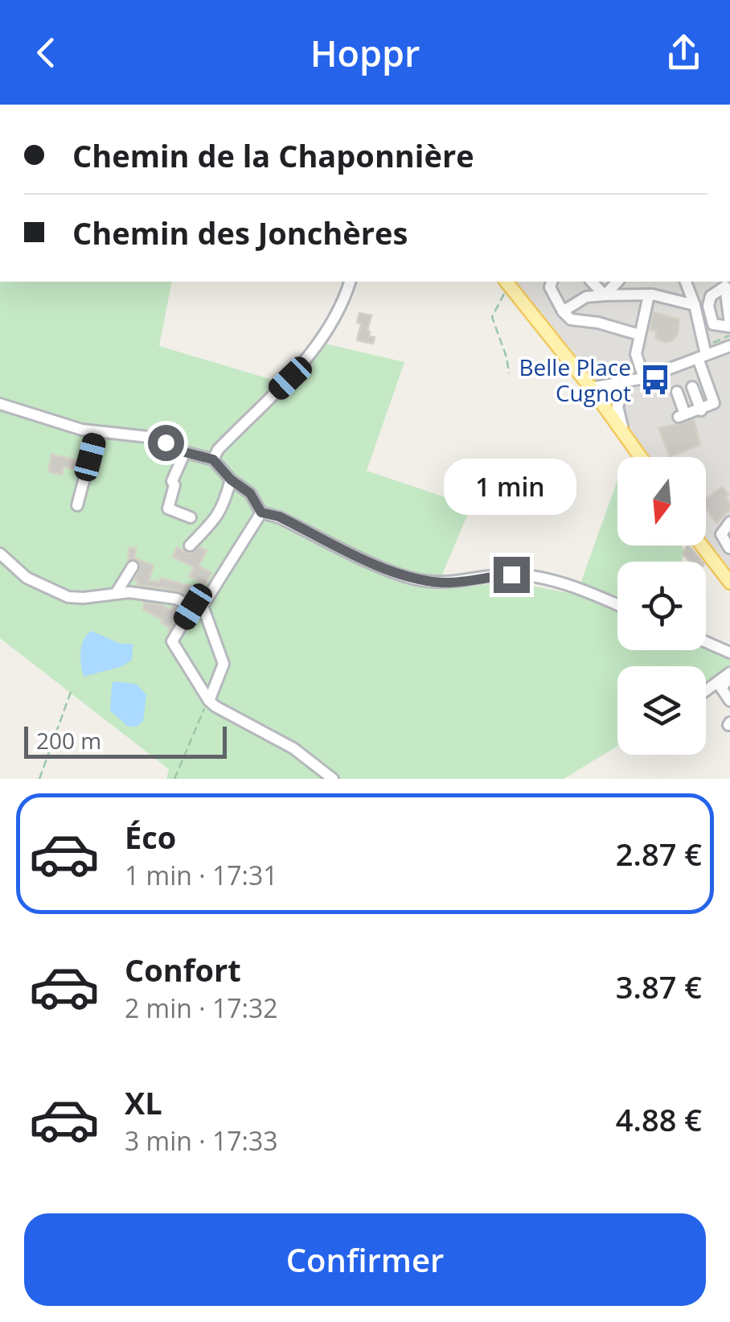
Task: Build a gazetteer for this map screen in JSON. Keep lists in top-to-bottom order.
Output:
{
  "places": {
    "bus stop": ["Belle Place Cugnot"]
  },
  "scale_bar": "200 m",
  "north": "bottom",
  "page": {
    "header": "Hoppr",
    "banner": ["Chemin de la Chaponnière", "Chemin des Jonchères"],
    "bubble": "1 min",
    "scale": "200 m",
    "list": [
      {
        "name": "Éco",
        "note": "1 min · 17:31",
        "value": "2.87 €"
      },
      {
        "name": "Confort",
        "note": "2 min · 17:32",
        "value": "3.87 €"
      },
      {
        "name": "XL",
        "note": "3 min · 17:33",
        "value": "4.88 €"
      }
    ],
    "buttons": "Confirmer"
  }
}
